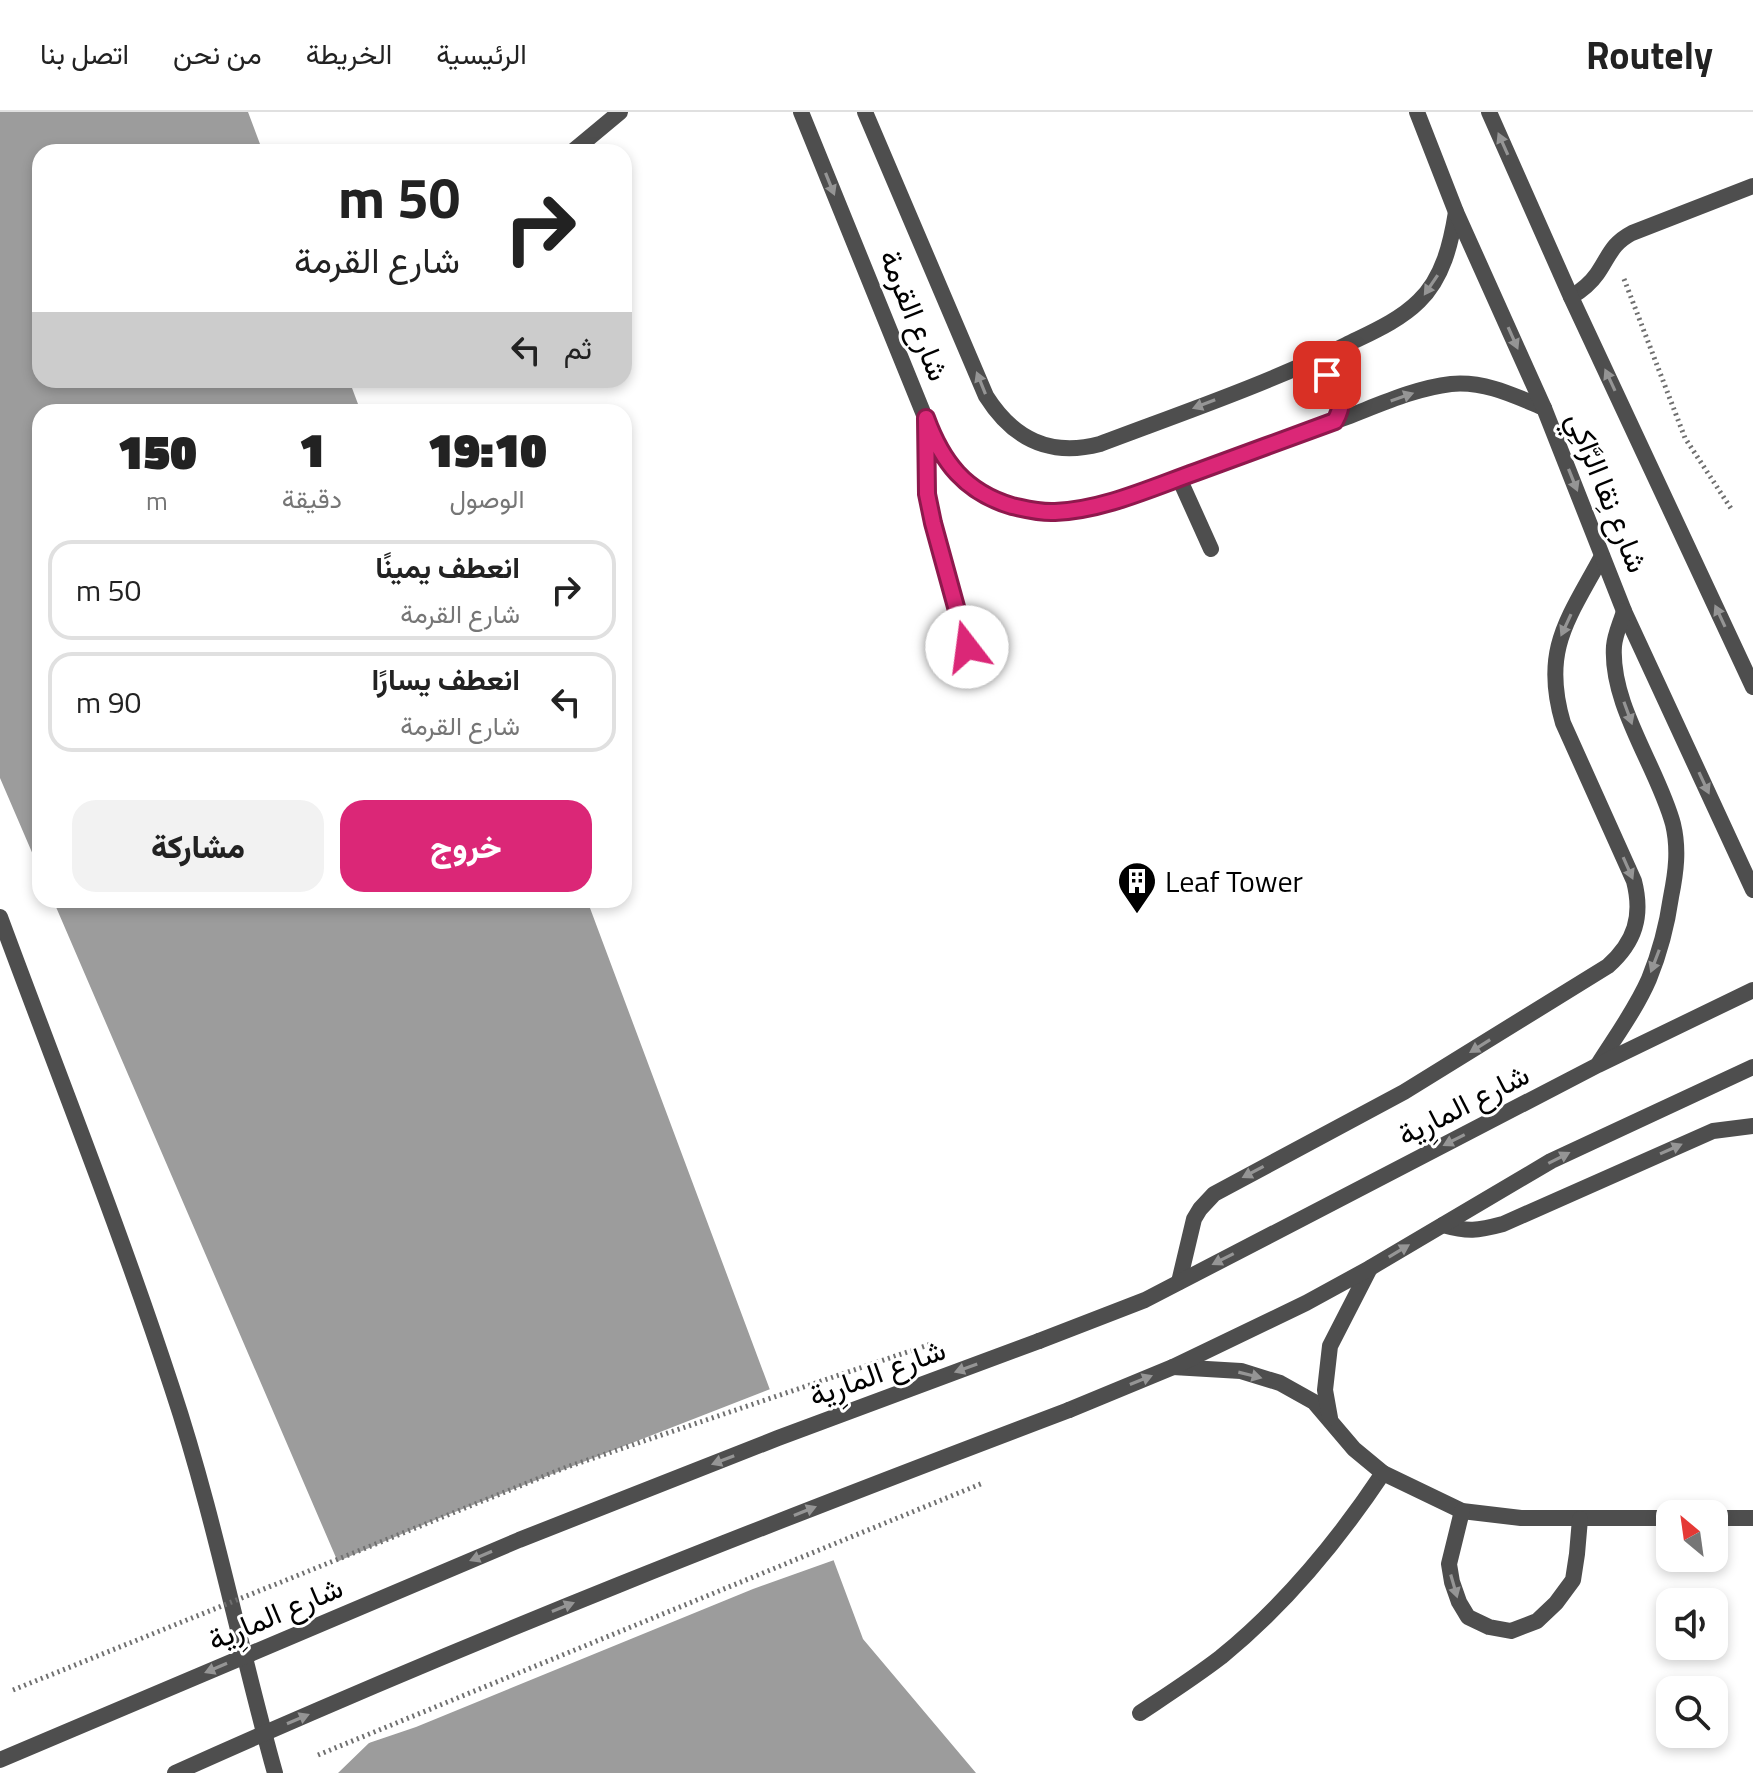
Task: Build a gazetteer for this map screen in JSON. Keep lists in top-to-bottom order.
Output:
{
  "streets": {
    "street": ["شارع القرمة", "شارع نِقا الرَّاكِي", "شارع المارِية"]
  },
  "crossings": [
    ["شارع القرمة", "شارع نِقا الرَّاكِي"]
  ],
  "places": {
    "building": ["Leaf Tower"]
  },
  "north": "top left",
  "page": {
    "header": "Routely",
    "nav": [
      "الرئيسية",
      "الخريطة",
      "من نحن",
      "اتصل بنا"
    ],
    "turn": ["50 m", "شارع القرمة"],
    "then": "ثم",
    "eta": [
      "19:10",
      "الوصول",
      "1",
      "دقيقة",
      "150",
      "m"
    ],
    "list": [
      {
        "name": "انعطف يمينًا",
        "note": "شارع القرمة",
        "value": "50 m"
      },
      {
        "name": "انعطف يسارًا",
        "note": "شارع القرمة",
        "value": "90 m"
      }
    ],
    "buttons": ["خروج", "مشاركة"]
  }
}
